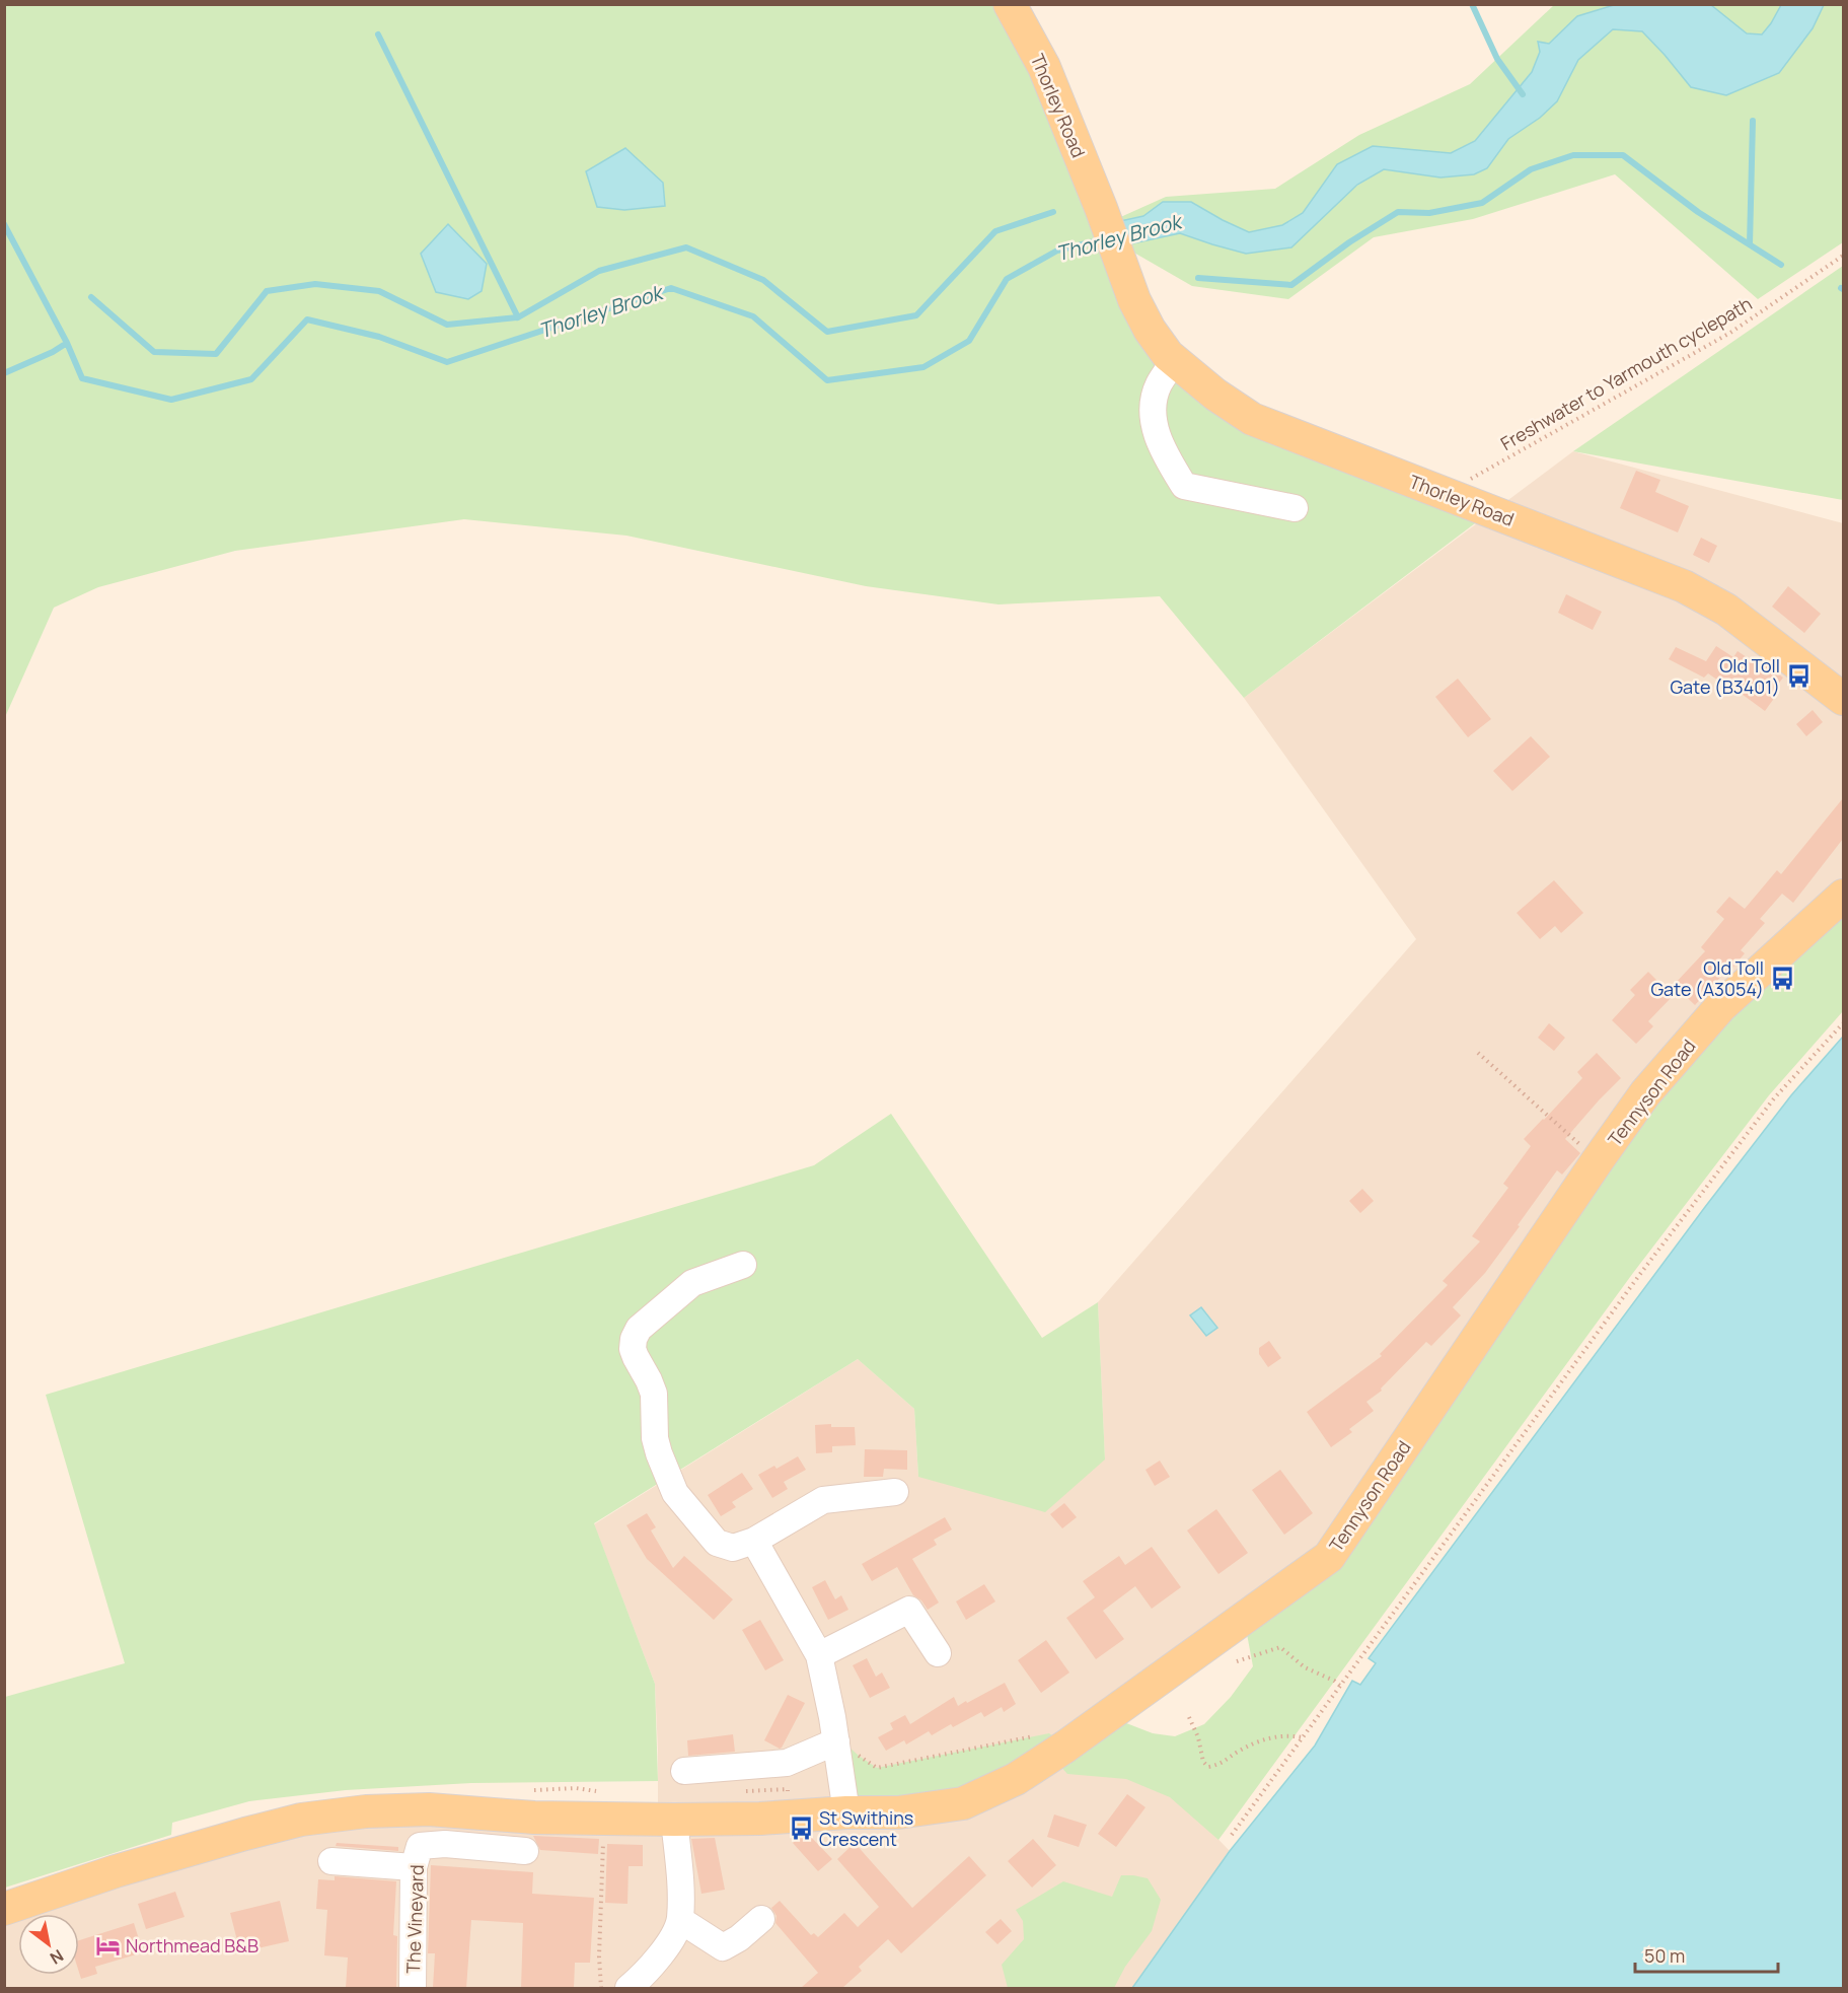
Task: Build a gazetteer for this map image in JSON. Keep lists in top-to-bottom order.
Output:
{
  "streets": {
    "main road": ["Thorley Road", "Tennyson Road"],
    "street": ["The Vineyard"],
    "path": ["Freshwater to Yarmouth cyclepath"]
  },
  "crossings": [
    ["Thorley Road", "Freshwater to Yarmouth cyclepath"]
  ],
  "water": ["Thorley Brook"],
  "places": {
    "bus stop": ["Old Toll Gate (B3401)", "Old Toll Gate (A3054)", "St Swithins Crescent"],
    "hotel": ["Northmead B&B"]
  },
  "scale_bar": "50 m",
  "north": "bottom right"
}
